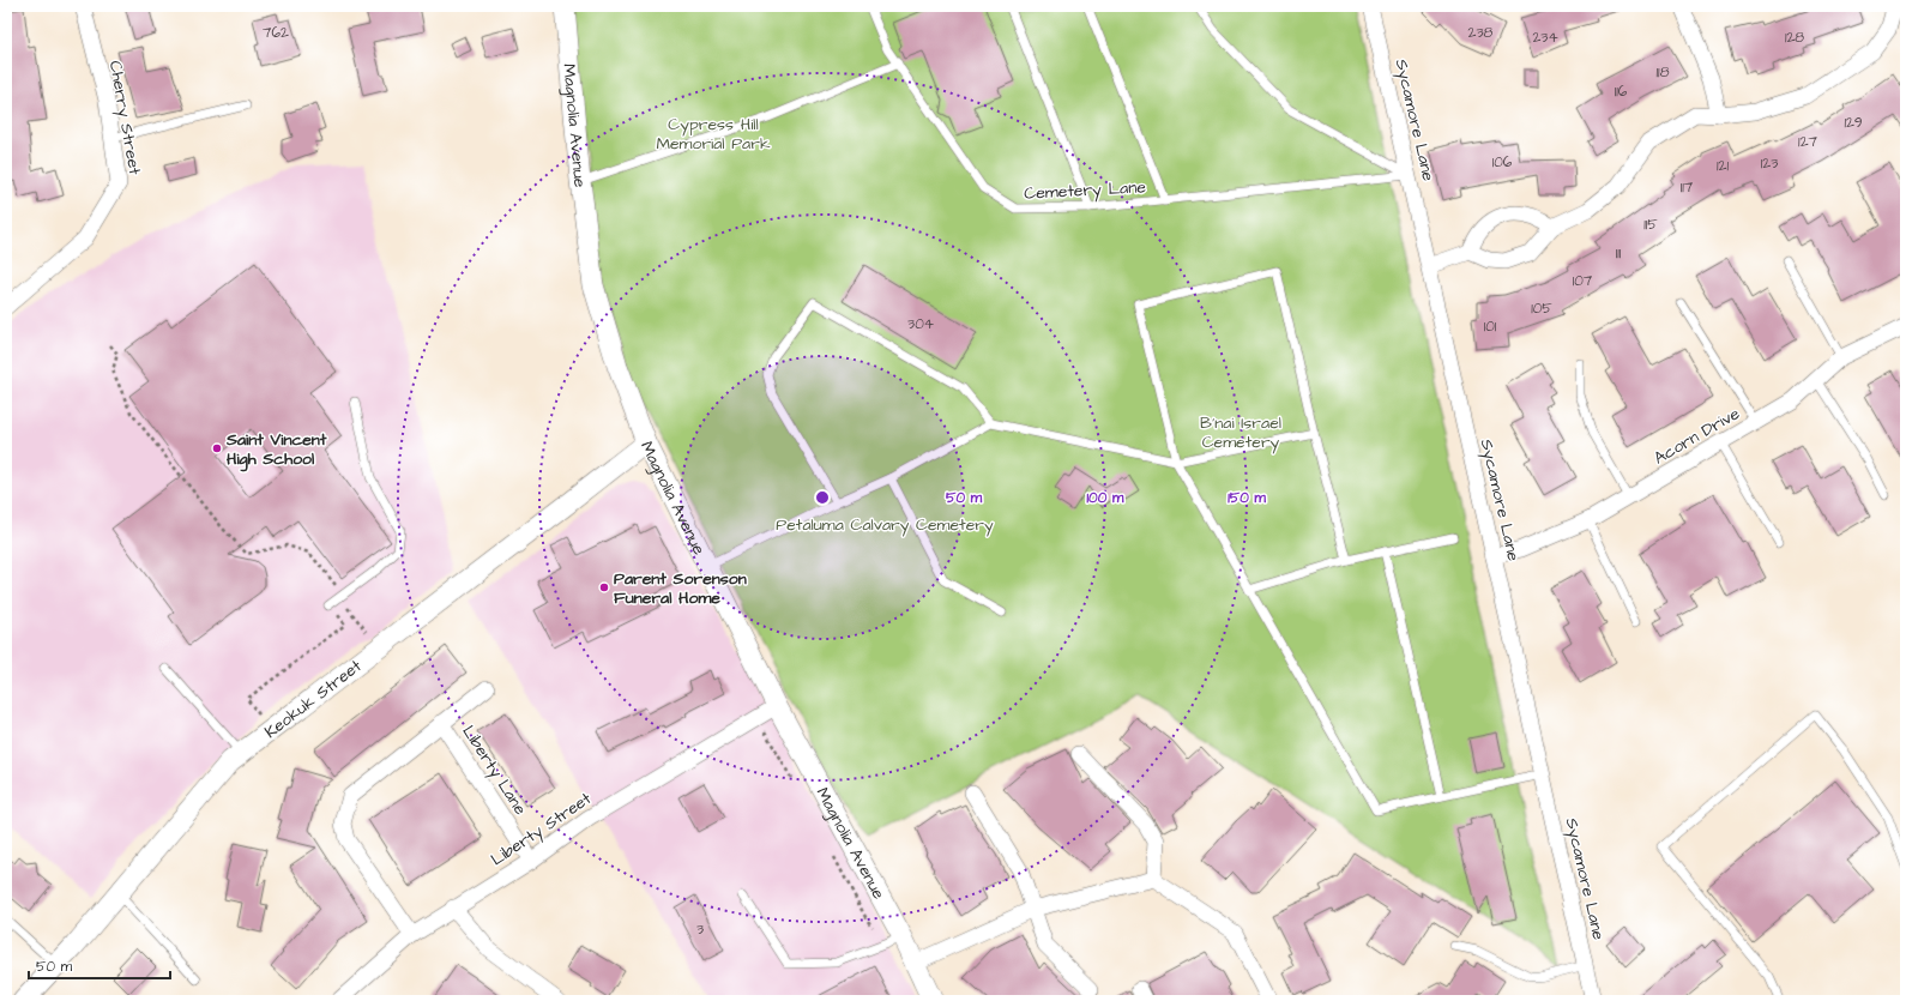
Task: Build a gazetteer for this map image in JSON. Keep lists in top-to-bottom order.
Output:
{
  "streets": {
    "street": [
      "Cherry Street",
      "Sycamore Lane",
      "Magnolia Avenue",
      "Acorn Drive",
      "Keokuk Street",
      "Liberty Lane",
      "Liberty Street"
    ],
    "lane": ["Cemetery Lane"]
  },
  "crossings": [
    ["Sycamore Lane", "Cemetery Lane"],
    ["Sycamore Lane", "Acorn Drive"],
    ["Magnolia Avenue", "Keokuk Street"],
    ["Magnolia Avenue", "Liberty Street"],
    ["Liberty Lane", "Liberty Street"]
  ],
  "parks": ["Cypress Hill Memorial Park", "B'nai Israel Cemetery", "Petaluma Calvary Cemetery"],
  "places": ["Saint Vincent High School", "Parent Sorenson Funeral Home"],
  "house_numbers": [
    "762",
    "238",
    "234",
    "128",
    "118",
    "116",
    "129",
    "127",
    "106",
    "123",
    "121",
    "117",
    "115",
    "111",
    "107",
    "105",
    "304",
    "101",
    "3"
  ],
  "scale_bar": "50 m",
  "rings": ["50 m", "100 m", "150 m"]
}
